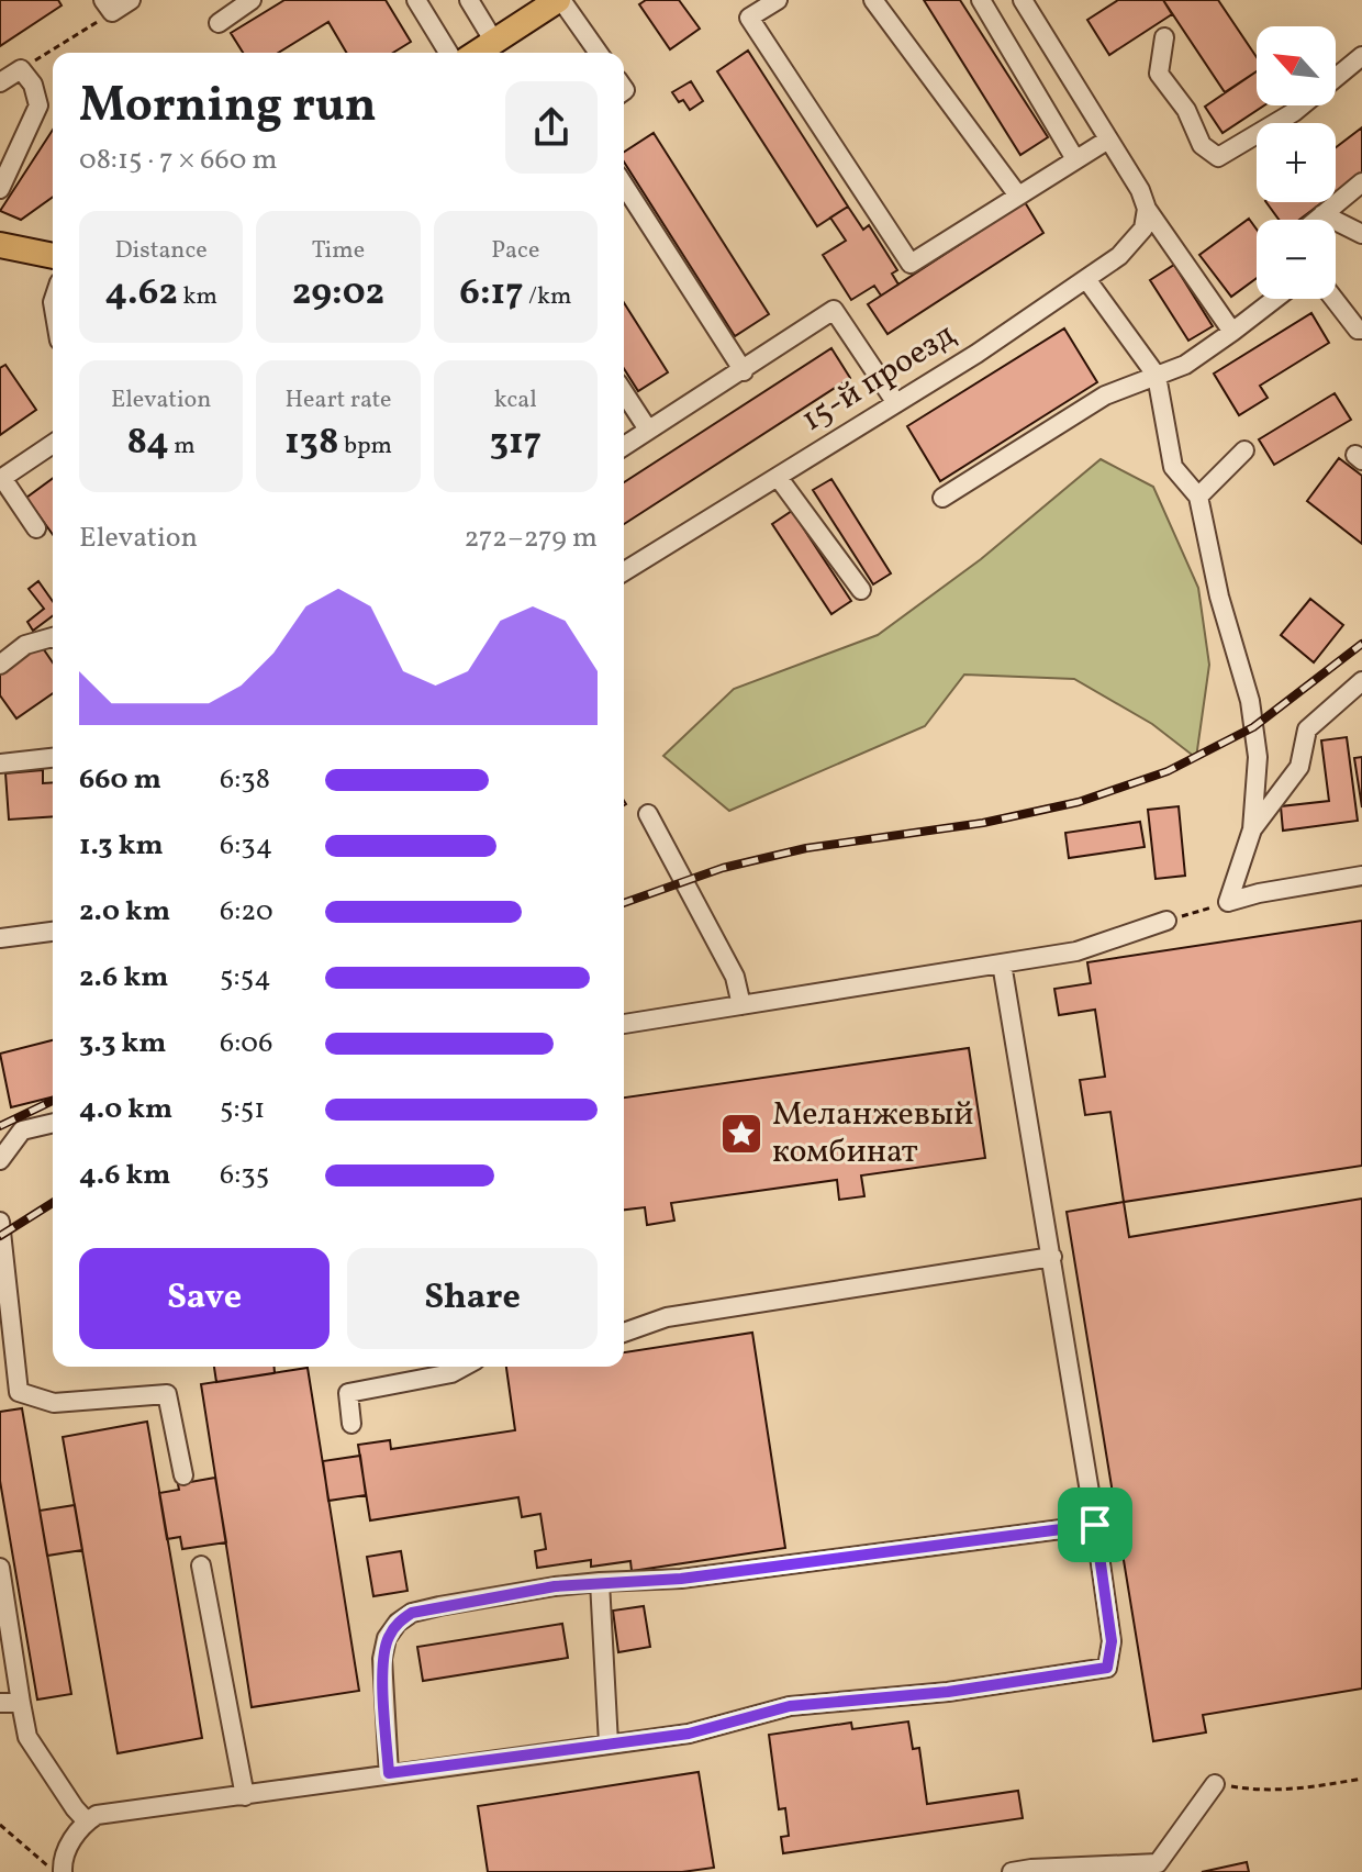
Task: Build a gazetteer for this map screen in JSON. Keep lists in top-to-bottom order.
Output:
{
  "streets": {
    "street": ["15-й проезд"]
  },
  "places": {
    "place": ["Меланжевый комбинат"]
  },
  "north": "top left",
  "page": {
    "map_buttons": ["+", "−"],
    "heading": ["Morning run", "08:15 · 7 × 660 m"],
    "stats": [
      ["Distance", "4.62 km"],
      ["Time", "29:02"],
      ["Pace", "6:17 /km"],
      ["Elevation", "84 m"],
      ["Heart rate", "138 bpm"],
      ["kcal", "317"]
    ],
    "chart": ["Elevation", "272–279 m"],
    "list": [
      {
        "name": "660 m",
        "note": "6:38"
      },
      {
        "name": "1.3 km",
        "note": "6:34"
      },
      {
        "name": "2.0 km",
        "note": "6:20"
      },
      {
        "name": "2.6 km",
        "note": "5:54"
      },
      {
        "name": "3.3 km",
        "note": "6:06"
      },
      {
        "name": "4.0 km",
        "note": "5:51"
      },
      {
        "name": "4.6 km",
        "note": "6:35"
      }
    ],
    "buttons": ["Save", "Share"]
  }
}
